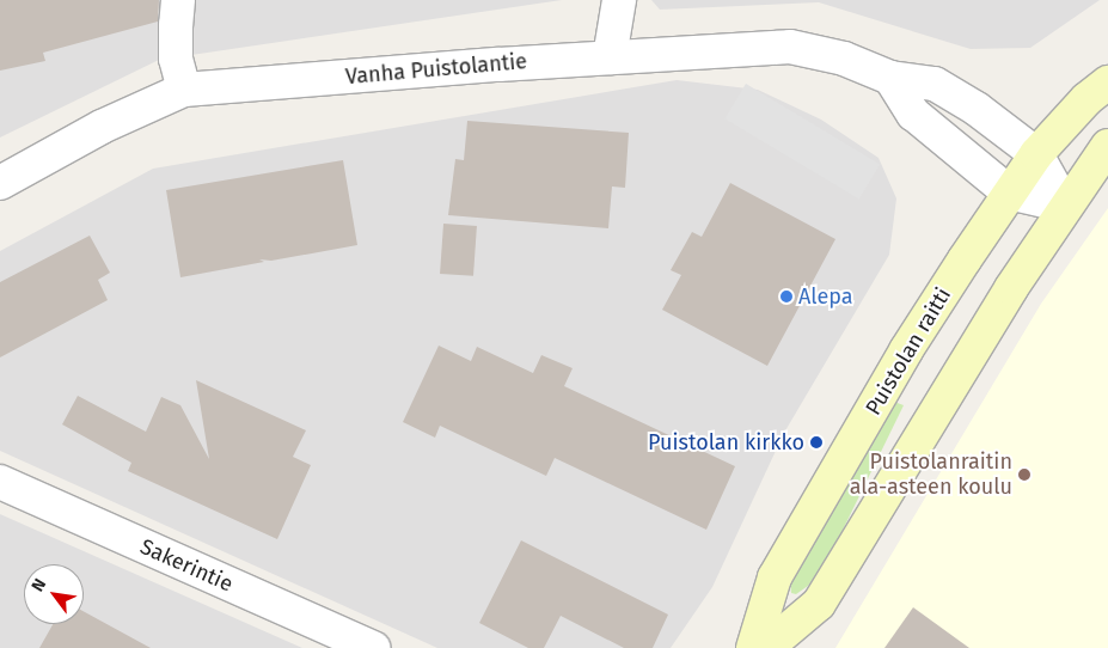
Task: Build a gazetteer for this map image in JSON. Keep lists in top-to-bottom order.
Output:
{
  "streets": {
    "main road": ["Puistolan raitti"],
    "street": ["Vanha Puistolantie", "Sakerintie"]
  },
  "crossings": [
    ["Vanha Puistolantie", "Puistolan raitti"]
  ],
  "places": ["Alepa", "Puistolan kirkko", "Puistolanraitin ala-asteen koulu"],
  "north": "top left"
}
